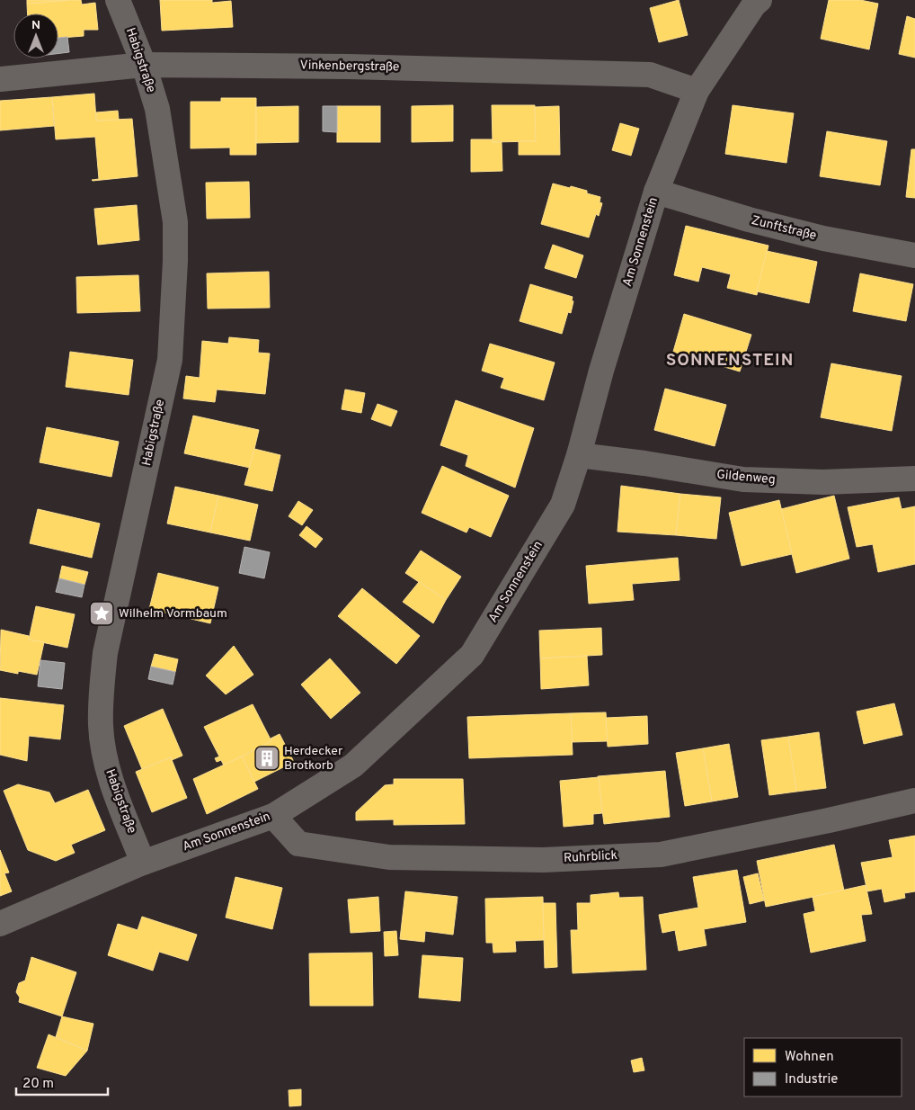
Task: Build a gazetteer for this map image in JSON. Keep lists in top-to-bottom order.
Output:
{
  "streets": {
    "street": [
      "Habigstraße",
      "Vinkenbergstraße",
      "Zunftstraße",
      "Am Sonnenstein",
      "Gildenweg",
      "Ruhrblick"
    ]
  },
  "crossings": [
    ["Habigstraße", "Vinkenbergstraße"],
    ["Habigstraße", "Am Sonnenstein"],
    ["Vinkenbergstraße", "Am Sonnenstein"],
    ["Zunftstraße", "Am Sonnenstein"],
    ["Am Sonnenstein", "Gildenweg"],
    ["Am Sonnenstein", "Ruhrblick"]
  ],
  "districts": ["SONNENSTEIN"],
  "places": {
    "place": ["Wilhelm Vormbaum"],
    "building": ["Herdecker Brotkorb"]
  },
  "legend": ["Wohnen", "Industrie"],
  "scale_bar": "20 m",
  "north": "top"
}
